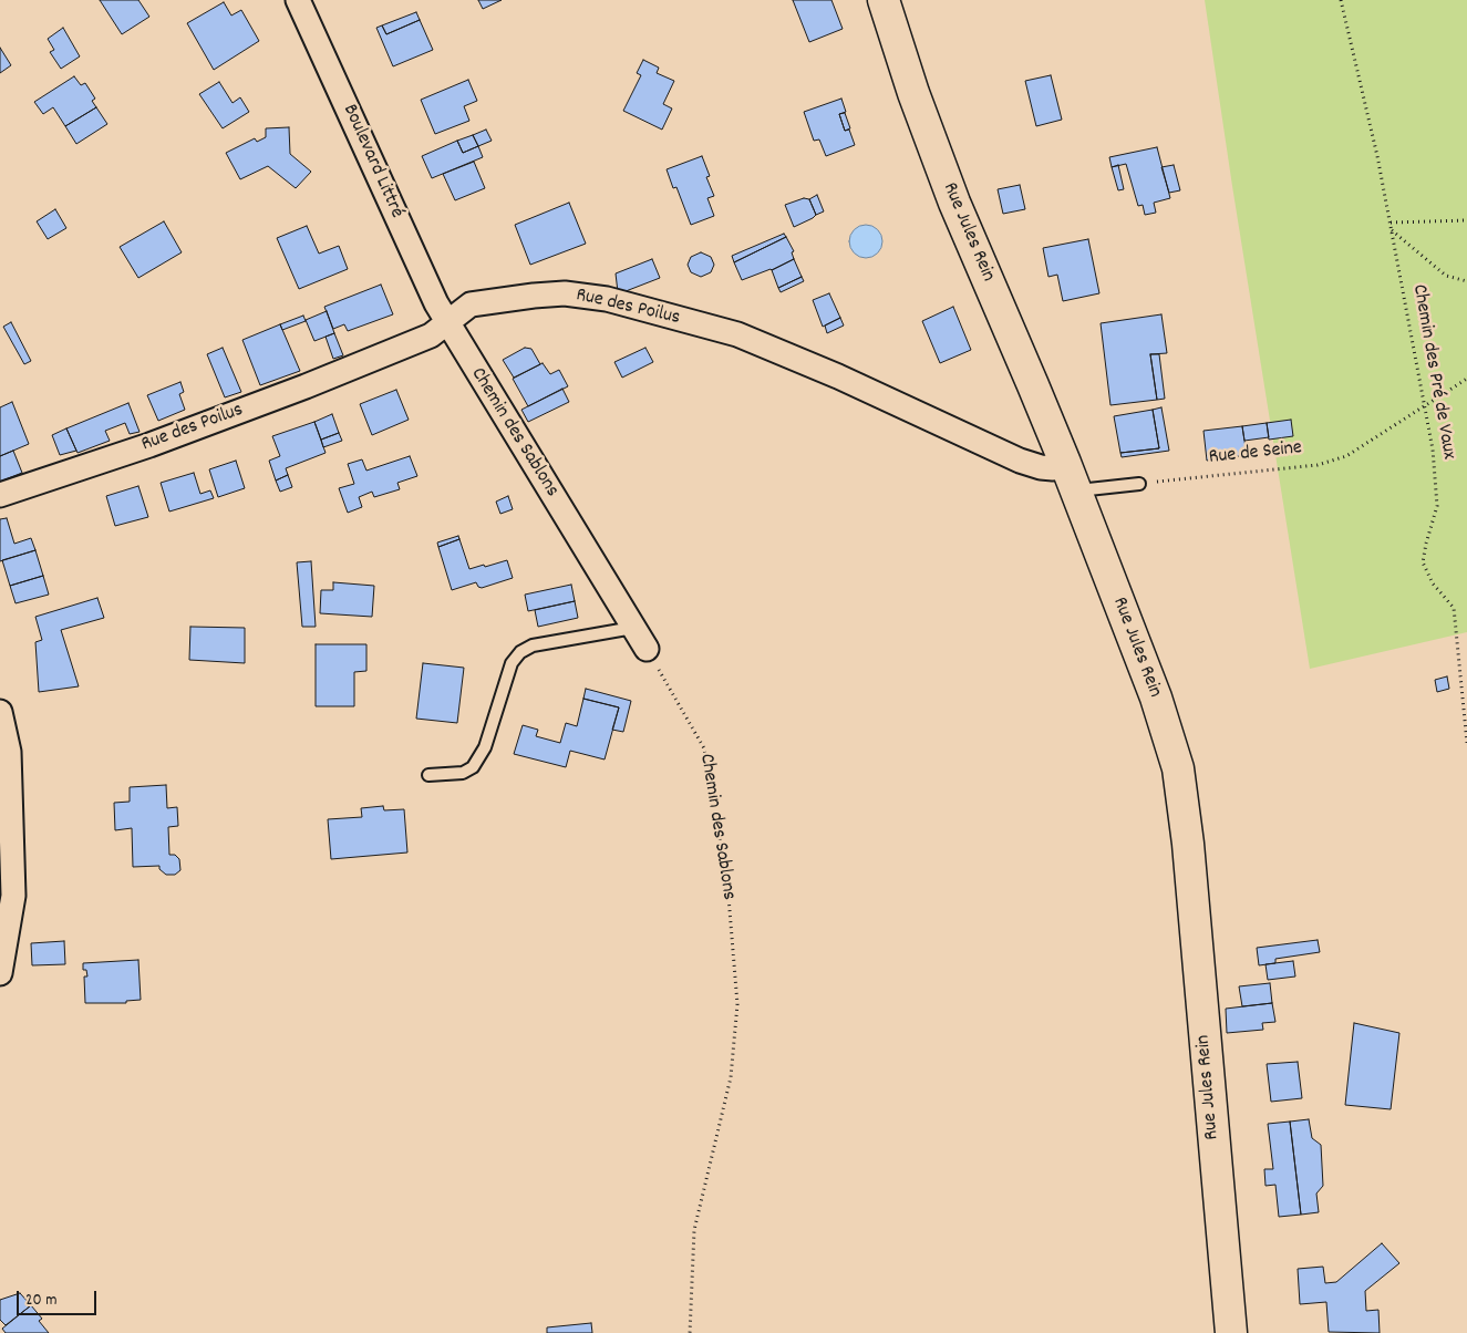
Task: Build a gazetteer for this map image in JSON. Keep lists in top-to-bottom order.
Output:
{
  "streets": {
    "main road": ["Rue Jules Rein"],
    "street": ["Boulevard Littré", "Rue des Poilus", "Chemin des Sablons"],
    "path": ["Chemin des Pré de Vaux", "Rue de Seine"]
  },
  "crossings": [
    ["Boulevard Littré", "Rue des Poilus"],
    ["Boulevard Littré", "Chemin des Sablons"],
    ["Rue Jules Rein", "Rue des Poilus"],
    ["Rue des Poilus", "Chemin des Sablons"],
    ["Chemin des Pré de Vaux", "Rue de Seine"]
  ],
  "scale_bar": "20 m"
}
